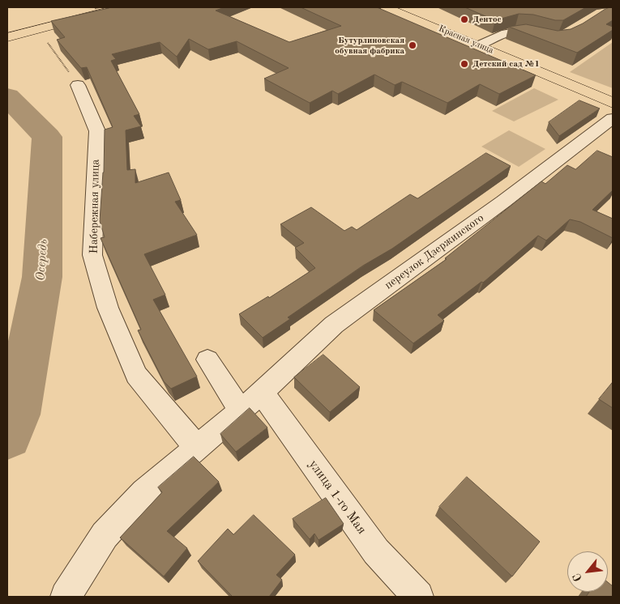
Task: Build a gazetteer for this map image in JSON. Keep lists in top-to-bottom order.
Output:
{
  "streets": {
    "main road": ["Красная улица"],
    "street": ["Набережная улица", "переулок Дзержинского", "улица 1-го Мая"]
  },
  "crossings": [
    ["переулок Дзержинского", "улица 1-го Мая"]
  ],
  "water": ["Осередь"],
  "places": ["Дентос", "Бутурлиновская обувная фабрика", "Детский сад №1"],
  "north": "bottom left"
}
